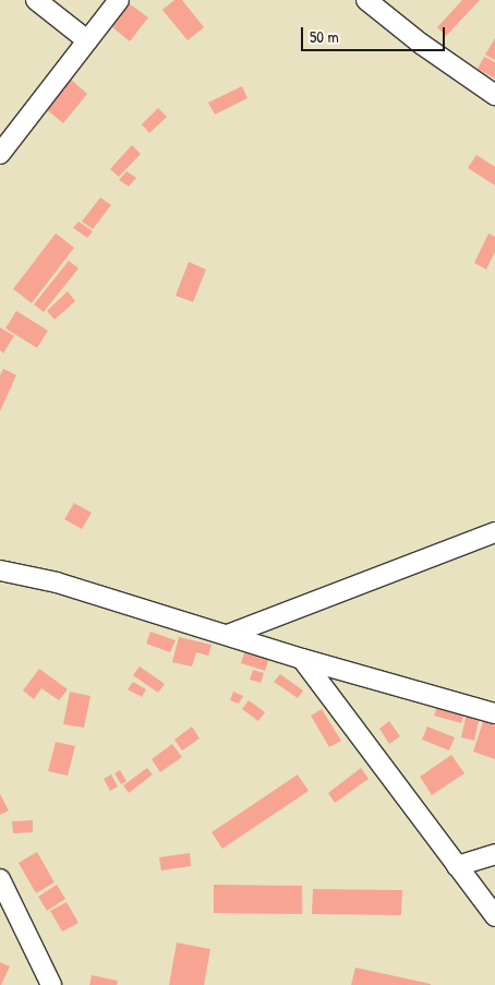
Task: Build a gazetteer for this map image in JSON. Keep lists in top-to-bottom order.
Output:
{
  "scale_bar": "50 m"
}
